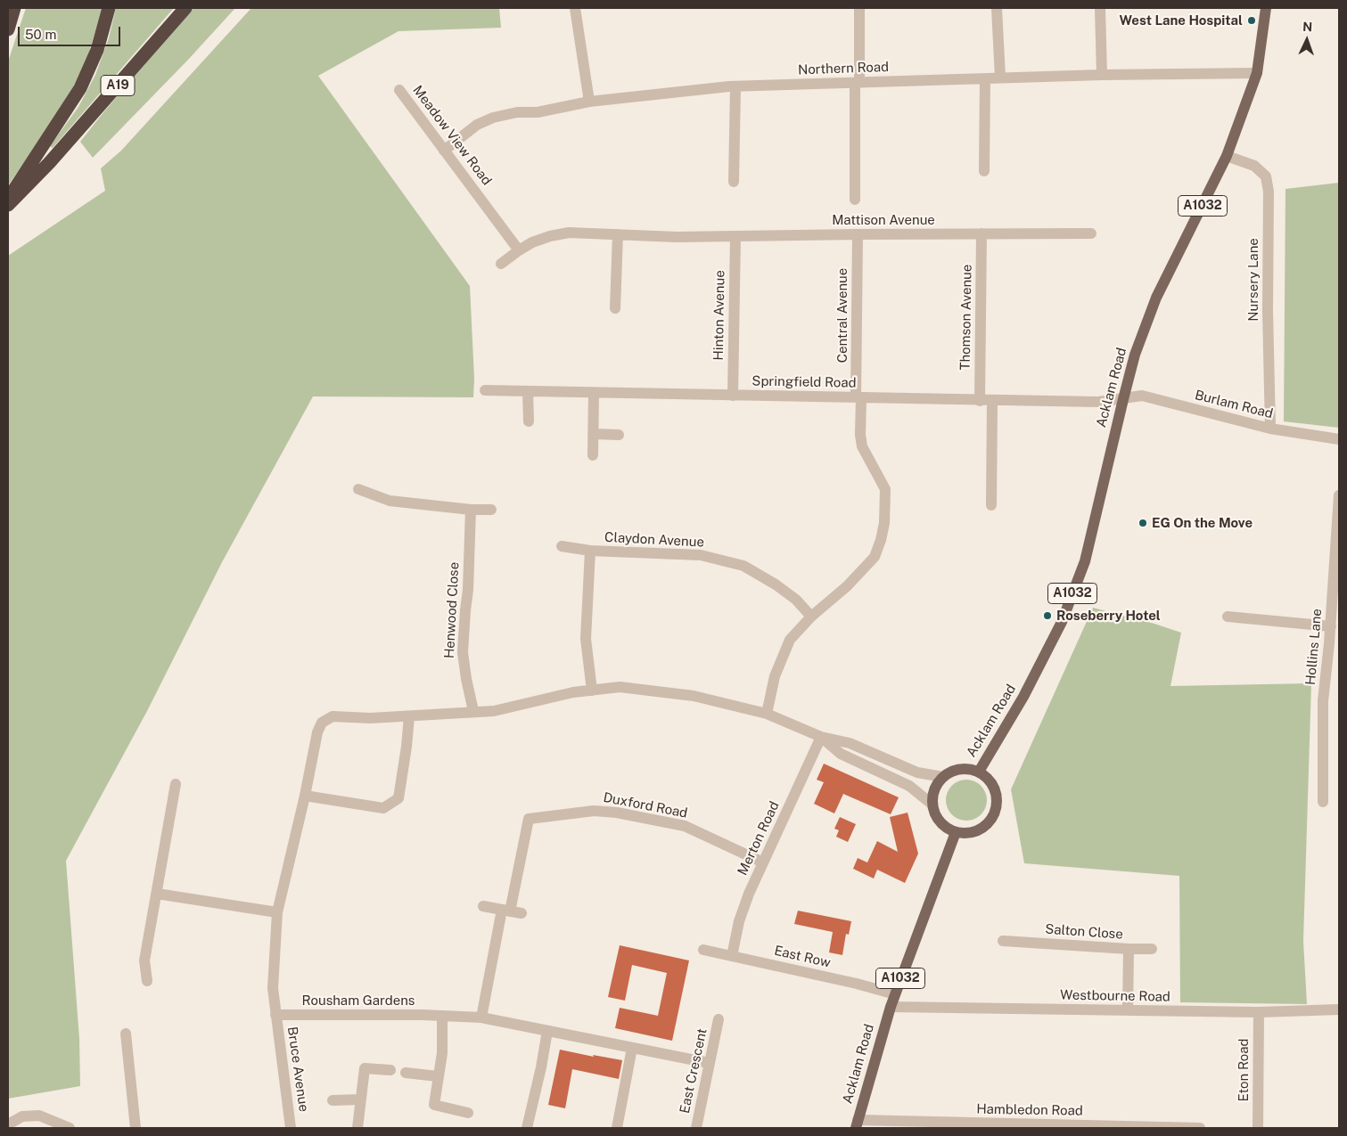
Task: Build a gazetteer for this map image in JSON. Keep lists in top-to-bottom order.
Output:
{
  "streets": {
    "highway": ["A19"],
    "main road": ["A1032", "Acklam Road"],
    "street": [
      "Northern Road",
      "Meadow View Road",
      "Mattison Avenue",
      "Nursery Lane",
      "Hinton Avenue",
      "Central Avenue",
      "Thomson Avenue",
      "Springfield Road",
      "Burlam Road",
      "Claydon Avenue",
      "Henwood Close",
      "Hollins Lane",
      "Duxford Road",
      "Merton Road",
      "Salton Close",
      "East Row",
      "Westbourne Road",
      "Rousham Gardens",
      "Bruce Avenue",
      "Eton Road",
      "East Crescent",
      "Hambledon Road"
    ]
  },
  "crossings": [
    ["Northern Road", "Meadow View Road"],
    ["Northern Road", "Acklam Road"],
    ["Meadow View Road", "Mattison Avenue"],
    ["Mattison Avenue", "Hinton Avenue"],
    ["Mattison Avenue", "Central Avenue"],
    ["Mattison Avenue", "Thomson Avenue"],
    ["Nursery Lane", "Acklam Road"],
    ["Nursery Lane", "Burlam Road"],
    ["Hinton Avenue", "Springfield Road"],
    ["Central Avenue", "Springfield Road"],
    ["Central Avenue", "Claydon Avenue"],
    ["Central Avenue", "Bruce Avenue"],
    ["Thomson Avenue", "Springfield Road"],
    ["Springfield Road", "Acklam Road"],
    ["Springfield Road", "Burlam Road"],
    ["Acklam Road", "Burlam Road"],
    ["Acklam Road", "East Row"],
    ["Acklam Road", "Westbourne Road"],
    ["Acklam Road", "Hambledon Road"],
    ["Claydon Avenue", "Bruce Avenue"],
    ["Henwood Close", "Bruce Avenue"],
    ["Duxford Road", "Merton Road"],
    ["Merton Road", "East Row"],
    ["Merton Road", "Bruce Avenue"],
    ["Salton Close", "Westbourne Road"],
    ["Westbourne Road", "Eton Road"],
    ["Rousham Gardens", "Bruce Avenue"],
    ["Rousham Gardens", "East Crescent"]
  ],
  "places": ["West Lane Hospital", "EG On the Move", "Roseberry Hotel"],
  "scale_bar": "50 m",
  "north": "top"
}
